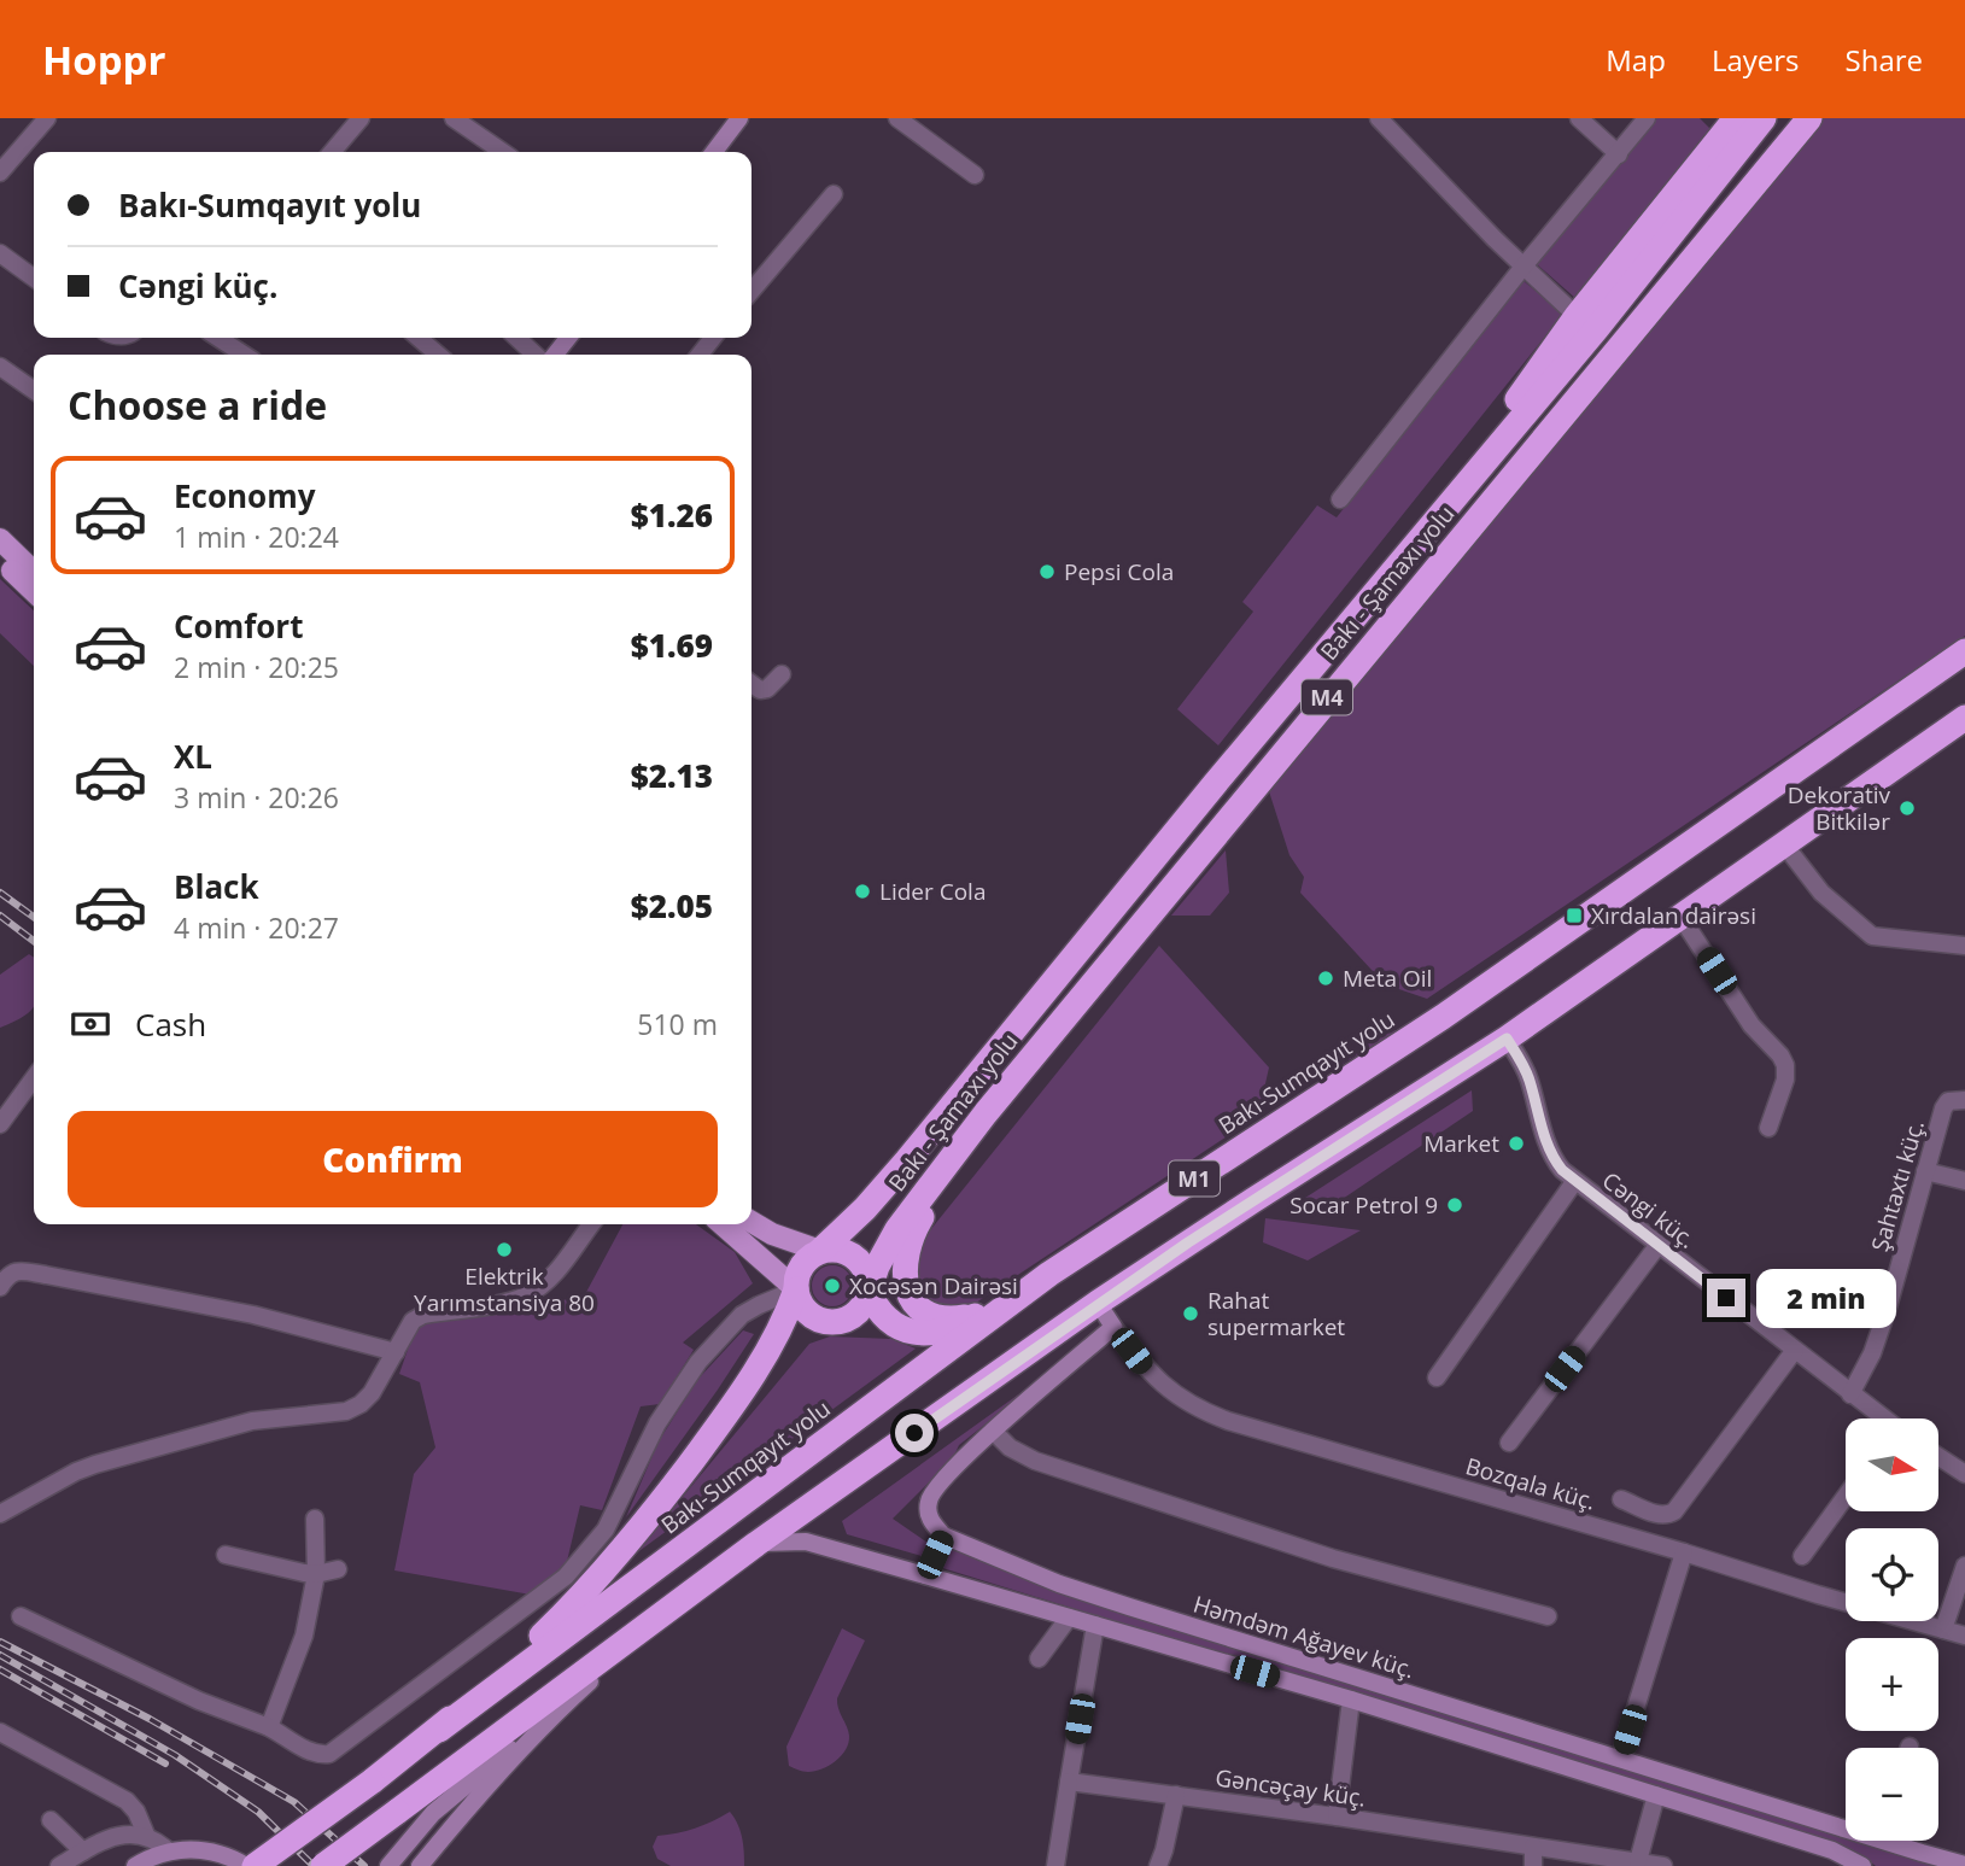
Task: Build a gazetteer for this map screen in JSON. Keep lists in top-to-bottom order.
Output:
{
  "streets": {
    "highway": [
      "Bakı - Şamaxı yolu",
      "M4",
      "Bakı-Sumqayıt yolu",
      "M1"
    ],
    "street": [
      "Şahtaxtı küç.",
      "Cəngi küç.",
      "Bozqala küç.",
      "Həmdəm Ağayev küç.",
      "Gəncəçay küç."
    ]
  },
  "crossings": [
    ["M1", "Cəngi küç."],
    ["Şahtaxtı küç.", "Cəngi küç."]
  ],
  "places": {
    "other": [
      "Pepsi Cola",
      "Dekorativ Bitkilər",
      "Lider Cola",
      "Meta Oil",
      "Market",
      "Socar Petrol 9",
      "Elektrik Yarımstansiya 80",
      "Xocəsən Dairəsi",
      "Rahat supermarket"
    ],
    "transit": ["Xırdalan dairəsi"]
  },
  "north": "right",
  "page": {
    "header": "Hoppr",
    "nav": ["Map", "Layers", "Share"],
    "banner": ["Bakı-Sumqayıt yolu", "Cəngi küç."],
    "heading": "Choose a ride",
    "list": [
      {
        "name": "Economy",
        "note": "1 min · 20:24",
        "value": "$1.26"
      },
      {
        "name": "Comfort",
        "note": "2 min · 20:25",
        "value": "$1.69"
      },
      {
        "name": "XL",
        "note": "3 min · 20:26",
        "value": "$2.13"
      },
      {
        "name": "Black",
        "note": "4 min · 20:27",
        "value": "$2.05"
      }
    ],
    "pay": ["Cash", "510 m"],
    "buttons": "Confirm",
    "bubble": "2 min",
    "map_buttons": ["+", "−"]
  }
}
